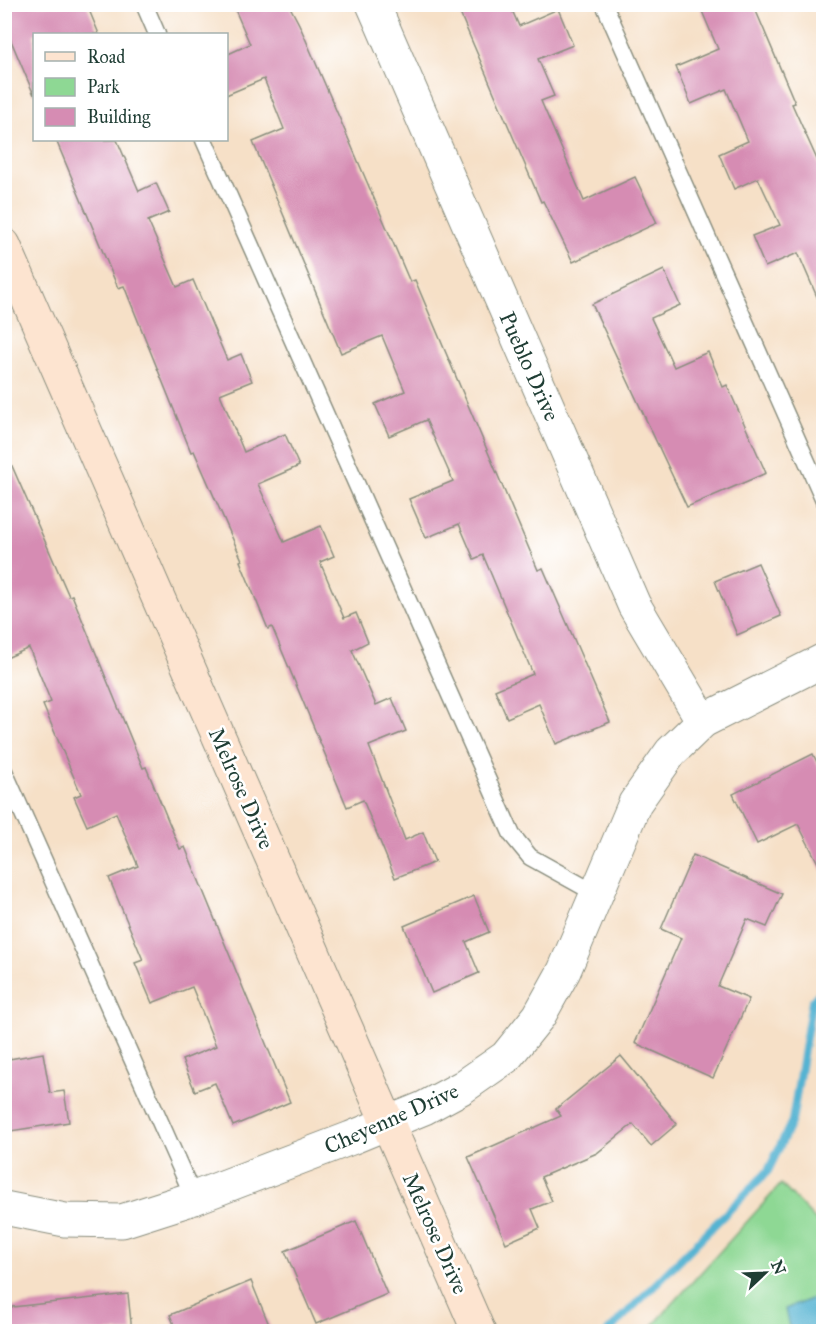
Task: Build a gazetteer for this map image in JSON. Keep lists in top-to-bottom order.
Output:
{
  "streets": {
    "street": ["Pueblo Drive", "Melrose Drive", "Cheyenne Drive"]
  },
  "crossings": [
    ["Pueblo Drive", "Cheyenne Drive"],
    ["Melrose Drive", "Cheyenne Drive"]
  ],
  "legend": ["Road", "Park", "Building"],
  "north": "top right"
}
